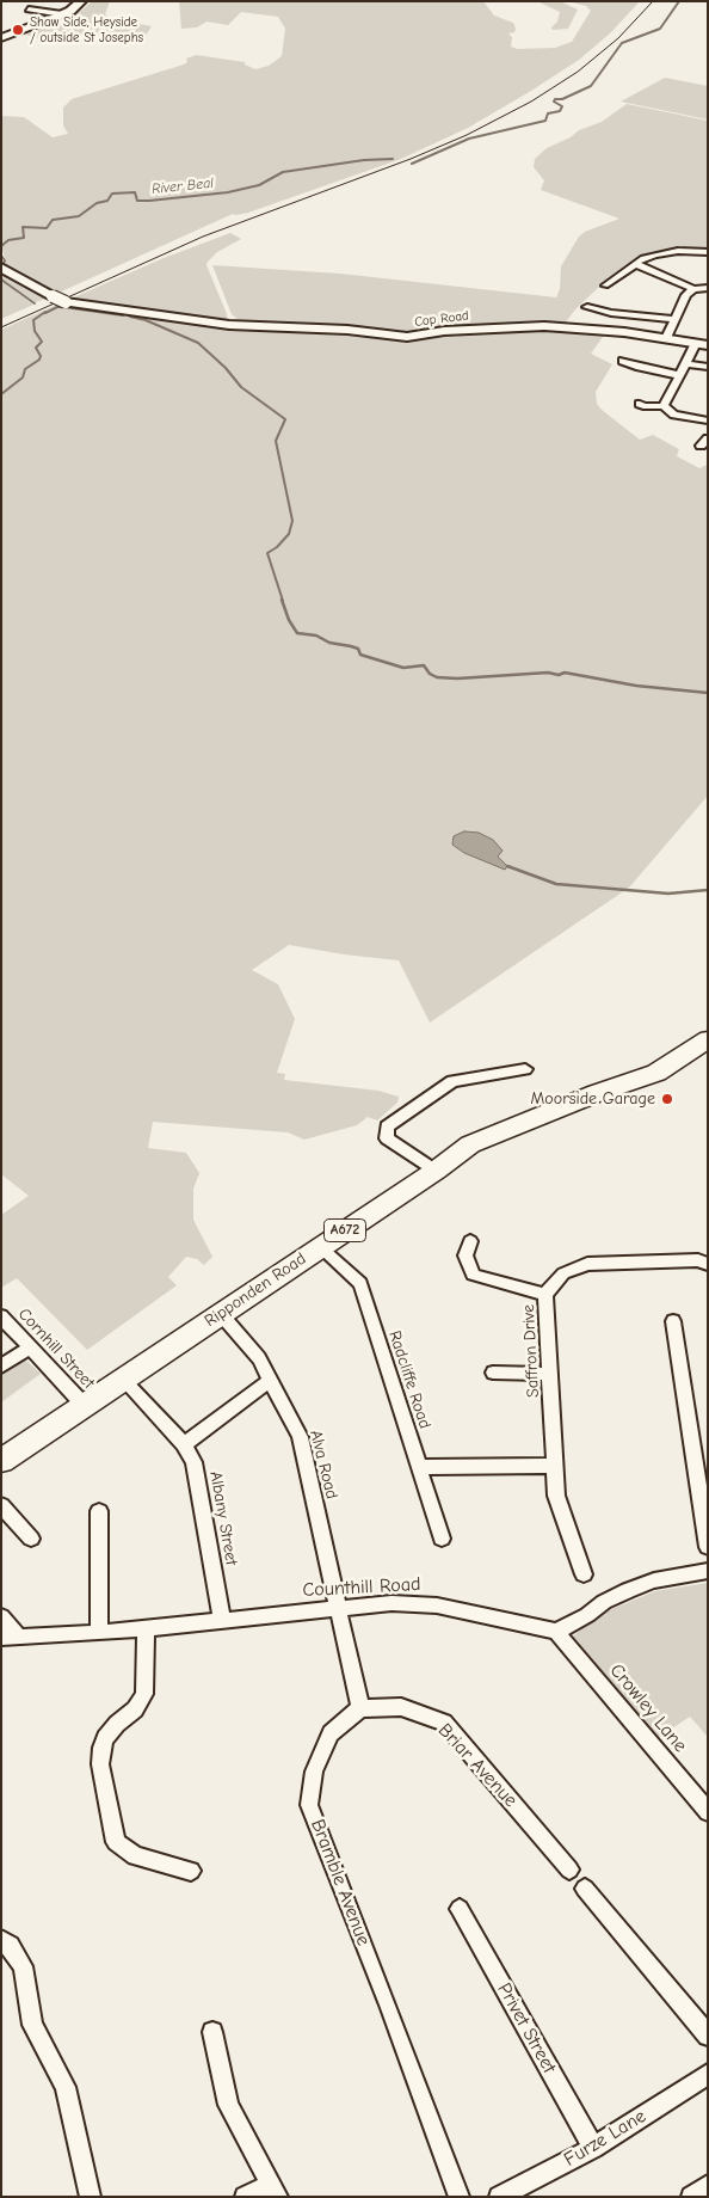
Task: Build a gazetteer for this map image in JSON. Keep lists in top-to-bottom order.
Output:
{
  "streets": {
    "main road": ["A672", "Ripponden Road"],
    "street": [
      "Cop Road",
      "Cornhill Street",
      "Saffron Drive",
      "Radcliffe Road",
      "Alva Road",
      "Albany Street",
      "Counthill Road",
      "Crowley Lane",
      "Briar Avenue",
      "Bramble Avenue",
      "Privet Street",
      "Furze Lane"
    ]
  },
  "crossings": [
    ["Ripponden Road", "Cornhill Street"],
    ["Ripponden Road", "Radcliffe Road"],
    ["Ripponden Road", "Alva Road"],
    ["Ripponden Road", "Albany Street"],
    ["Alva Road", "Counthill Road"],
    ["Alva Road", "Briar Avenue"],
    ["Alva Road", "Bramble Avenue"],
    ["Albany Street", "Counthill Road"],
    ["Counthill Road", "Crowley Lane"],
    ["Briar Avenue", "Bramble Avenue"],
    ["Privet Street", "Furze Lane"]
  ],
  "water": ["River Beal"],
  "places": ["Shaw Side, Heyside / outside St Josephs", "Moorside Garage"]
}
